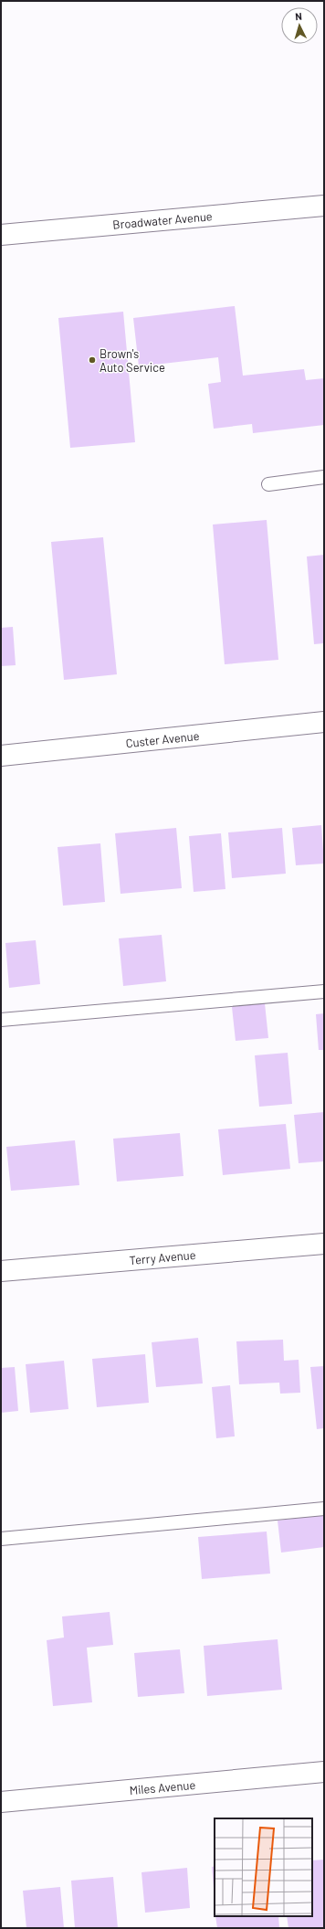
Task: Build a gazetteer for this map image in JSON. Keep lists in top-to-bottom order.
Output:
{
  "streets": {
    "street": [
      "Broadwater Avenue",
      "Custer Avenue",
      "Terry Avenue",
      "Miles Avenue"
    ]
  },
  "places": ["Brown's Auto Service"],
  "north": "top"
}
